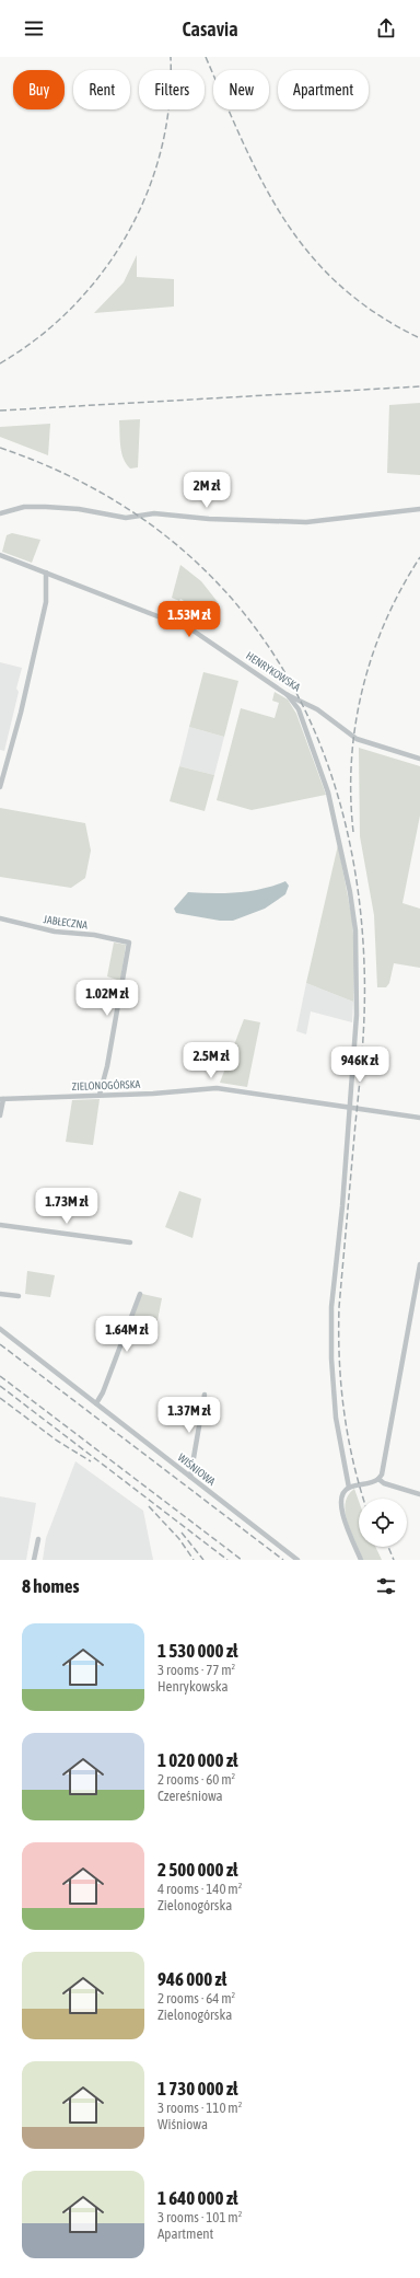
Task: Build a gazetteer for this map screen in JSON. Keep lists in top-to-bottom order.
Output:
{
  "streets": {
    "street": [
      "HENRYKOWSKA",
      "JABŁECZNA",
      "ZIELONOGÓRSKA",
      "WIŚNIOWA"
    ]
  },
  "crossings": [
    ["JABŁECZNA", "ZIELONOGÓRSKA"]
  ],
  "page": {
    "header": "Casavia",
    "chip": [
      "Buy",
      "Rent",
      "Filters",
      "New",
      "Apartment"
    ],
    "price": [
      "2M zł",
      "1.53M zł",
      "1.02M zł",
      "2.5M zł",
      "946K zł",
      "1.73M zł",
      "1.64M zł",
      "1.37M zł"
    ],
    "heading": "8 homes",
    "list": [
      {
        "name": "1 530 000 zł",
        "note": "3 rooms · 77 m² · Henrykowska"
      },
      {
        "name": "1 020 000 zł",
        "note": "2 rooms · 60 m² · Czereśniowa"
      },
      {
        "name": "2 500 000 zł",
        "note": "4 rooms · 140 m² · Zielonogórska"
      },
      {
        "name": "946 000 zł",
        "note": "2 rooms · 64 m² · Zielonogórska"
      },
      {
        "name": "1 730 000 zł",
        "note": "3 rooms · 110 m² · Wiśniowa"
      },
      {
        "name": "1 640 000 zł",
        "note": "3 rooms · 101 m² · Apartment"
      }
    ]
  }
}
